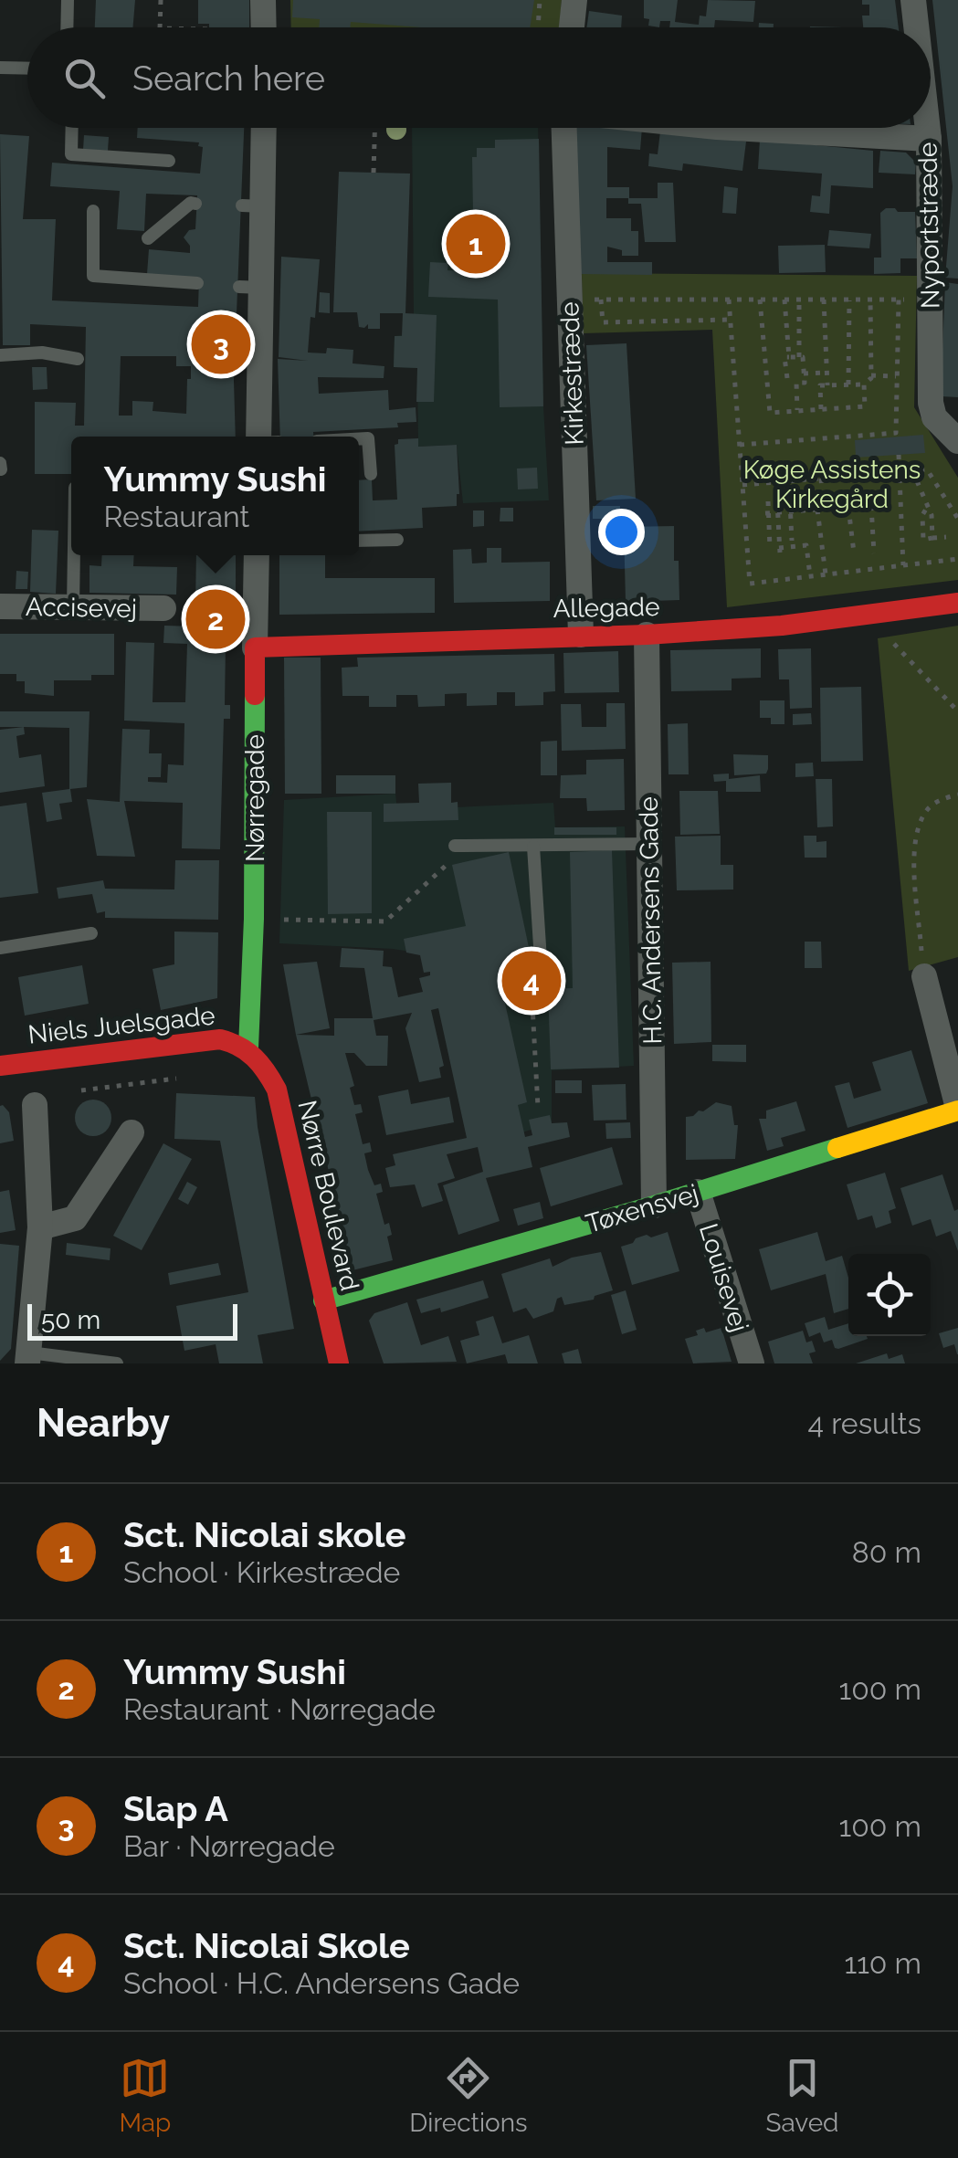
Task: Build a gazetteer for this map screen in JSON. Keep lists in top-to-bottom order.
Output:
{
  "streets": {
    "street": [
      "Nyportstræde",
      "Kirkestræde",
      "Accisevej",
      "Allegade",
      "Nørregade",
      "H.C. Andersens Gade",
      "Niels Juelsgade",
      "Nørre Boulevard",
      "Tøxensvej",
      "Louisevej"
    ]
  },
  "crossings": [
    ["Kirkestræde", "Allegade"],
    ["Allegade", "Nørregade"],
    ["Allegade", "H.C. Andersens Gade"],
    ["Nørregade", "Niels Juelsgade"],
    ["Nørregade", "Nørre Boulevard"],
    ["H.C. Andersens Gade", "Tøxensvej"],
    ["Niels Juelsgade", "Nørre Boulevard"],
    ["Nørre Boulevard", "Tøxensvej"],
    ["Tøxensvej", "Louisevej"]
  ],
  "parks": ["Køge Assistens Kirkegård"],
  "scale_bar": "50 m",
  "page": {
    "search": "Search here",
    "pins": [
      "1",
      "3",
      "2",
      "4"
    ],
    "popup": ["Yummy Sushi", "Restaurant"],
    "scale": "50 m",
    "heading": ["Nearby", "4 results"],
    "list": [
      {
        "mark": "1",
        "name": "Sct. Nicolai skole",
        "note": "School · Kirkestræde",
        "value": "80 m"
      },
      {
        "mark": "2",
        "name": "Yummy Sushi",
        "note": "Restaurant · Nørregade",
        "value": "100 m"
      },
      {
        "mark": "3",
        "name": "Slap A",
        "note": "Bar · Nørregade",
        "value": "100 m"
      },
      {
        "mark": "4",
        "name": "Sct. Nicolai Skole",
        "note": "School · H.C. Andersens Gade",
        "value": "110 m"
      }
    ],
    "nav": ["Map", "Directions", "Saved"]
  }
}
